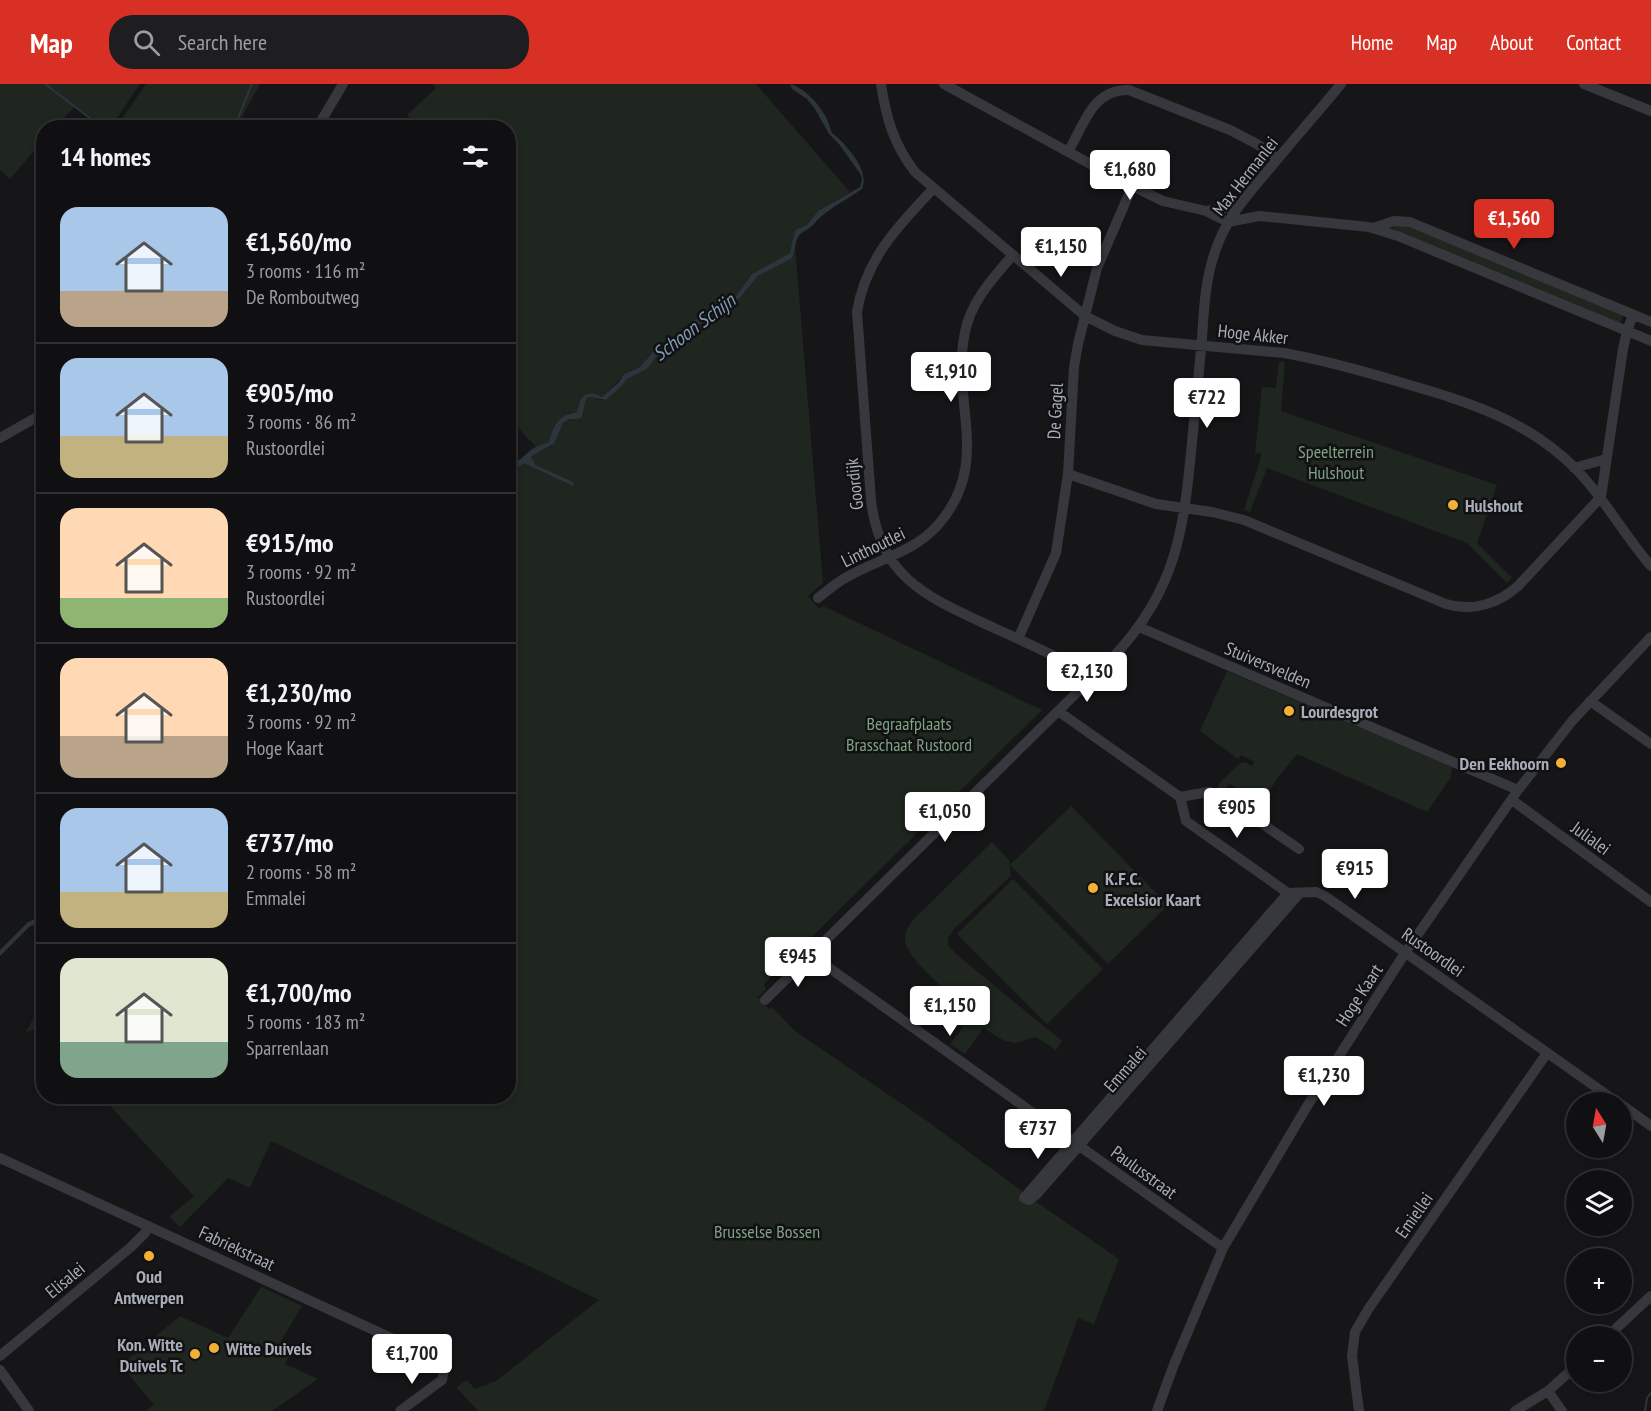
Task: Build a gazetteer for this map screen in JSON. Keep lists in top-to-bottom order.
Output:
{
  "streets": {
    "street": [
      "Max Hermanlei",
      "Hoge Akker",
      "De Gagel",
      "Goordijk",
      "Linthoutlei",
      "Stuiversvelden",
      "Julialei",
      "Rustoordlei",
      "Hoge Kaart",
      "Emmalei",
      "Paulusstraat",
      "Emiellei",
      "Fabriekstraat",
      "Elisalei"
    ]
  },
  "crossings": [
    ["Max Hermanlei", "Hoge Akker"],
    ["Max Hermanlei", "Goordijk"],
    ["Max Hermanlei", "Stuiversvelden"],
    ["Max Hermanlei", "Paulusstraat"],
    ["Hoge Akker", "De Gagel"],
    ["Hoge Akker", "Goordijk"],
    ["Hoge Akker", "Linthoutlei"],
    ["De Gagel", "Goordijk"],
    ["Goordijk", "Linthoutlei"],
    ["Stuiversvelden", "Hoge Kaart"],
    ["Julialei", "Hoge Kaart"],
    ["Rustoordlei", "Hoge Kaart"],
    ["Rustoordlei", "Emmalei"],
    ["Rustoordlei", "Emiellei"],
    ["Hoge Kaart", "Paulusstraat"],
    ["Emmalei", "Paulusstraat"],
    ["Fabriekstraat", "Elisalei"]
  ],
  "water": ["Schoon Schijn"],
  "parks": ["Speelterrein Hulshout", "Begraafplaats Brasschaat Rustoord", "Brusselse Bossen"],
  "places": [
    "Hulshout",
    "Lourdesgrot",
    "Den Eekhoorn",
    "K.F.C. Excelsior Kaart",
    "Oud Antwerpen",
    "Witte Duivels",
    "Kon. Witte Duivels Tc"
  ],
  "north": "top",
  "page": {
    "header": "Map",
    "search": "Search here",
    "nav": [
      "Home",
      "Map",
      "About",
      "Contact"
    ],
    "heading": "14 homes",
    "price": [
      "€1,680",
      "€1,560",
      "€1,150",
      "€1,910",
      "€722",
      "€2,130",
      "€905",
      "€1,050",
      "€915",
      "€945",
      "€1,150",
      "€1,230",
      "€737",
      "€1,700"
    ],
    "list": [
      {
        "name": "€1,560/mo",
        "note": "3 rooms · 116 m² · De Romboutweg"
      },
      {
        "name": "€905/mo",
        "note": "3 rooms · 86 m² · Rustoordlei"
      },
      {
        "name": "€915/mo",
        "note": "3 rooms · 92 m² · Rustoordlei"
      },
      {
        "name": "€1,230/mo",
        "note": "3 rooms · 92 m² · Hoge Kaart"
      },
      {
        "name": "€737/mo",
        "note": "2 rooms · 58 m² · Emmalei"
      },
      {
        "name": "€1,700/mo",
        "note": "5 rooms · 183 m² · Sparrenlaan"
      }
    ],
    "map_buttons": ["+", "−"]
  }
}
